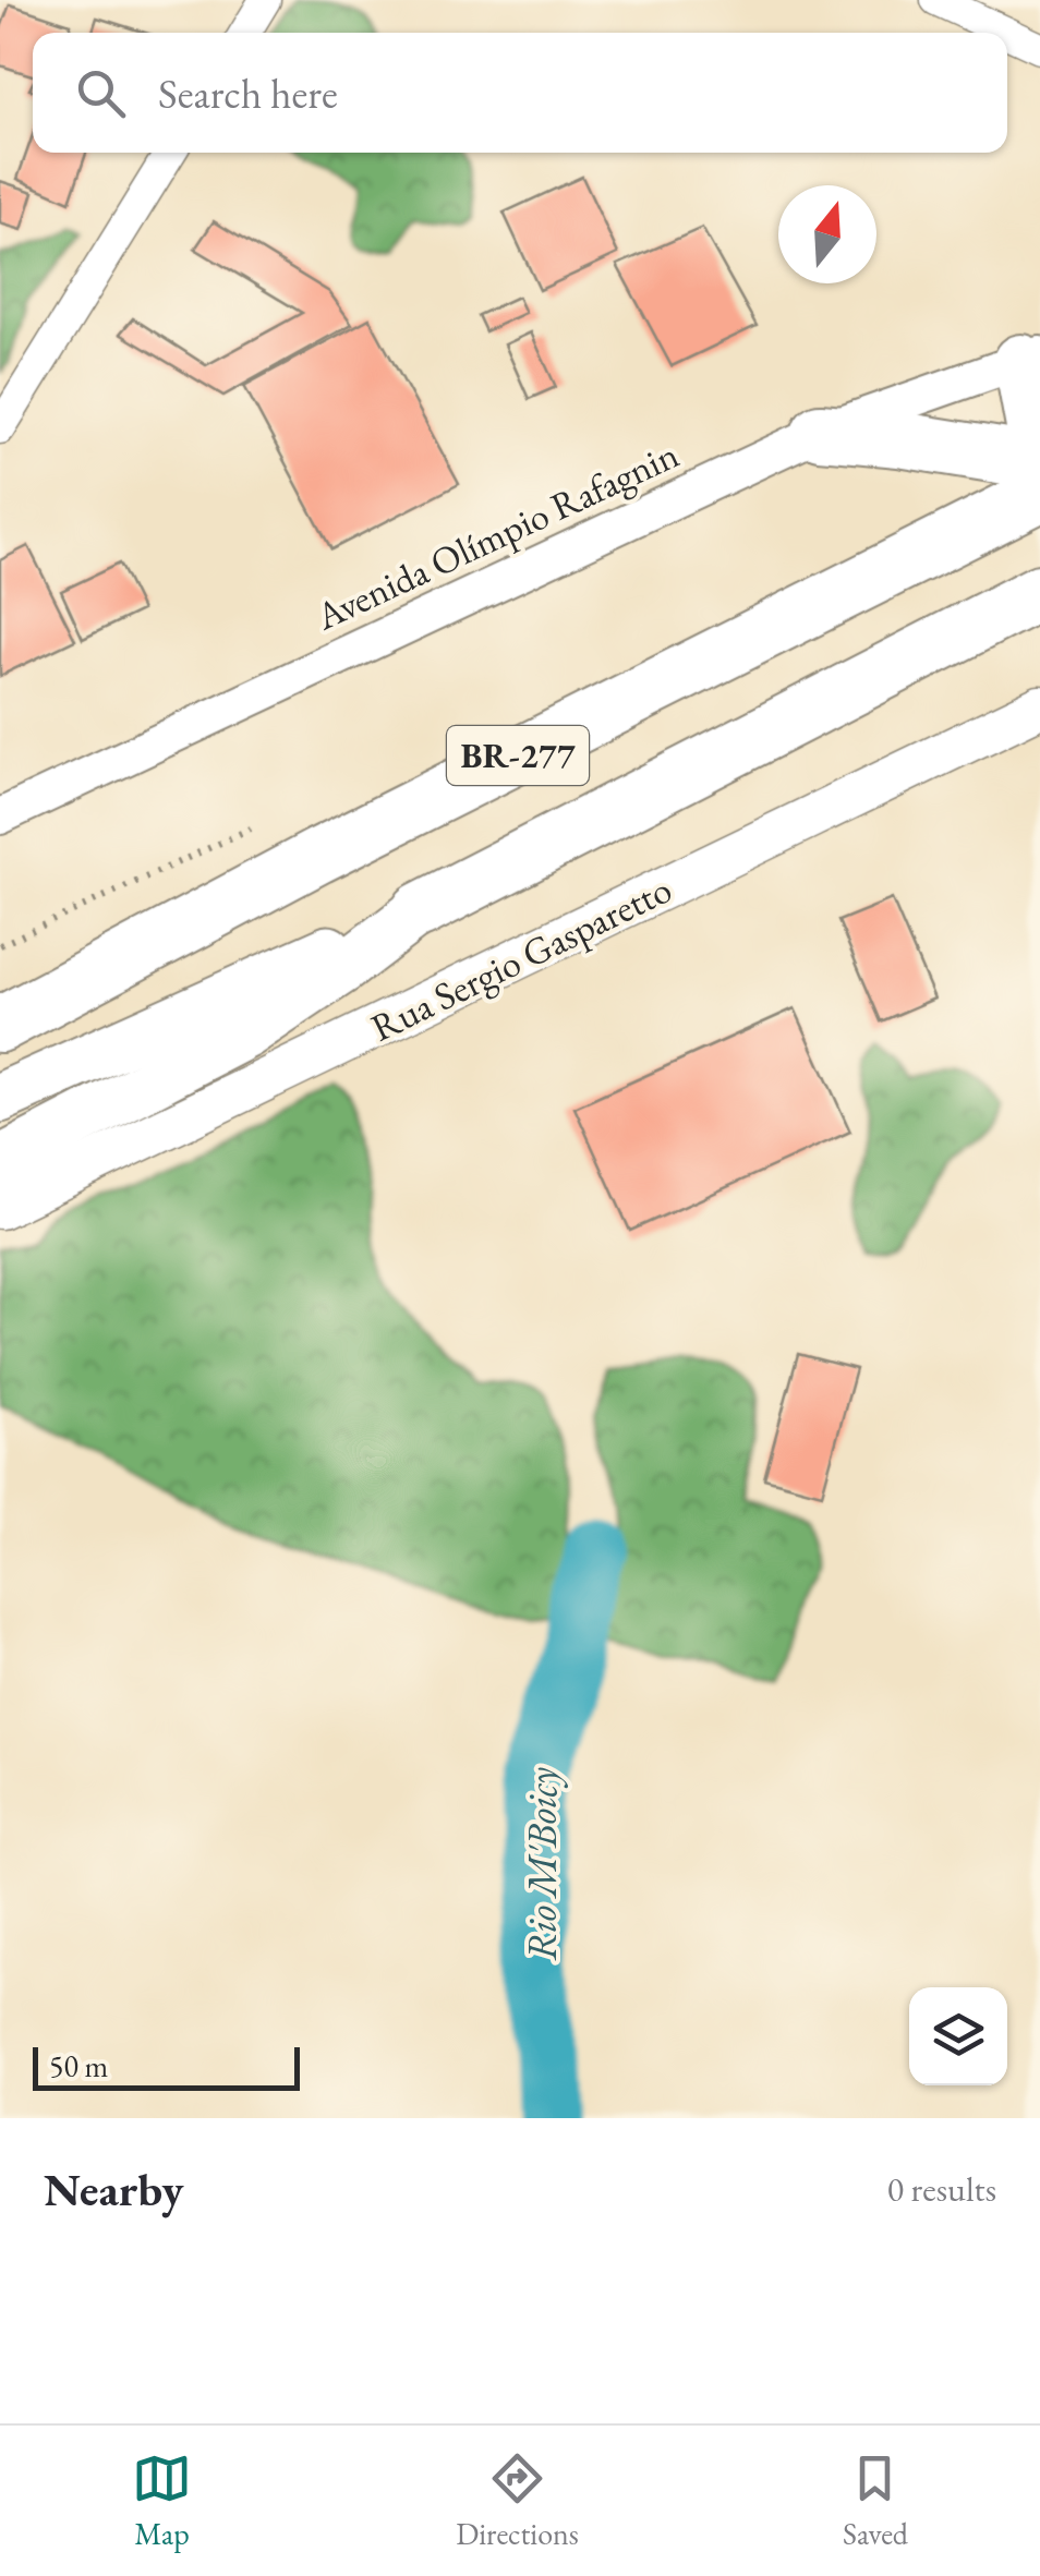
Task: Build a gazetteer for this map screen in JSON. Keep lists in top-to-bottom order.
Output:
{
  "streets": {
    "highway": ["BR-277"],
    "main road": ["Rua Sergio Gasparetto"],
    "street": ["Avenida Olímpio Rafagnin"]
  },
  "water": ["Rio M'Boicy"],
  "scale_bar": "50 m",
  "north": "top",
  "page": {
    "search": "Search here",
    "scale": "50 m",
    "heading": ["Nearby", "0 results"],
    "nav": ["Map", "Directions", "Saved"]
  }
}
